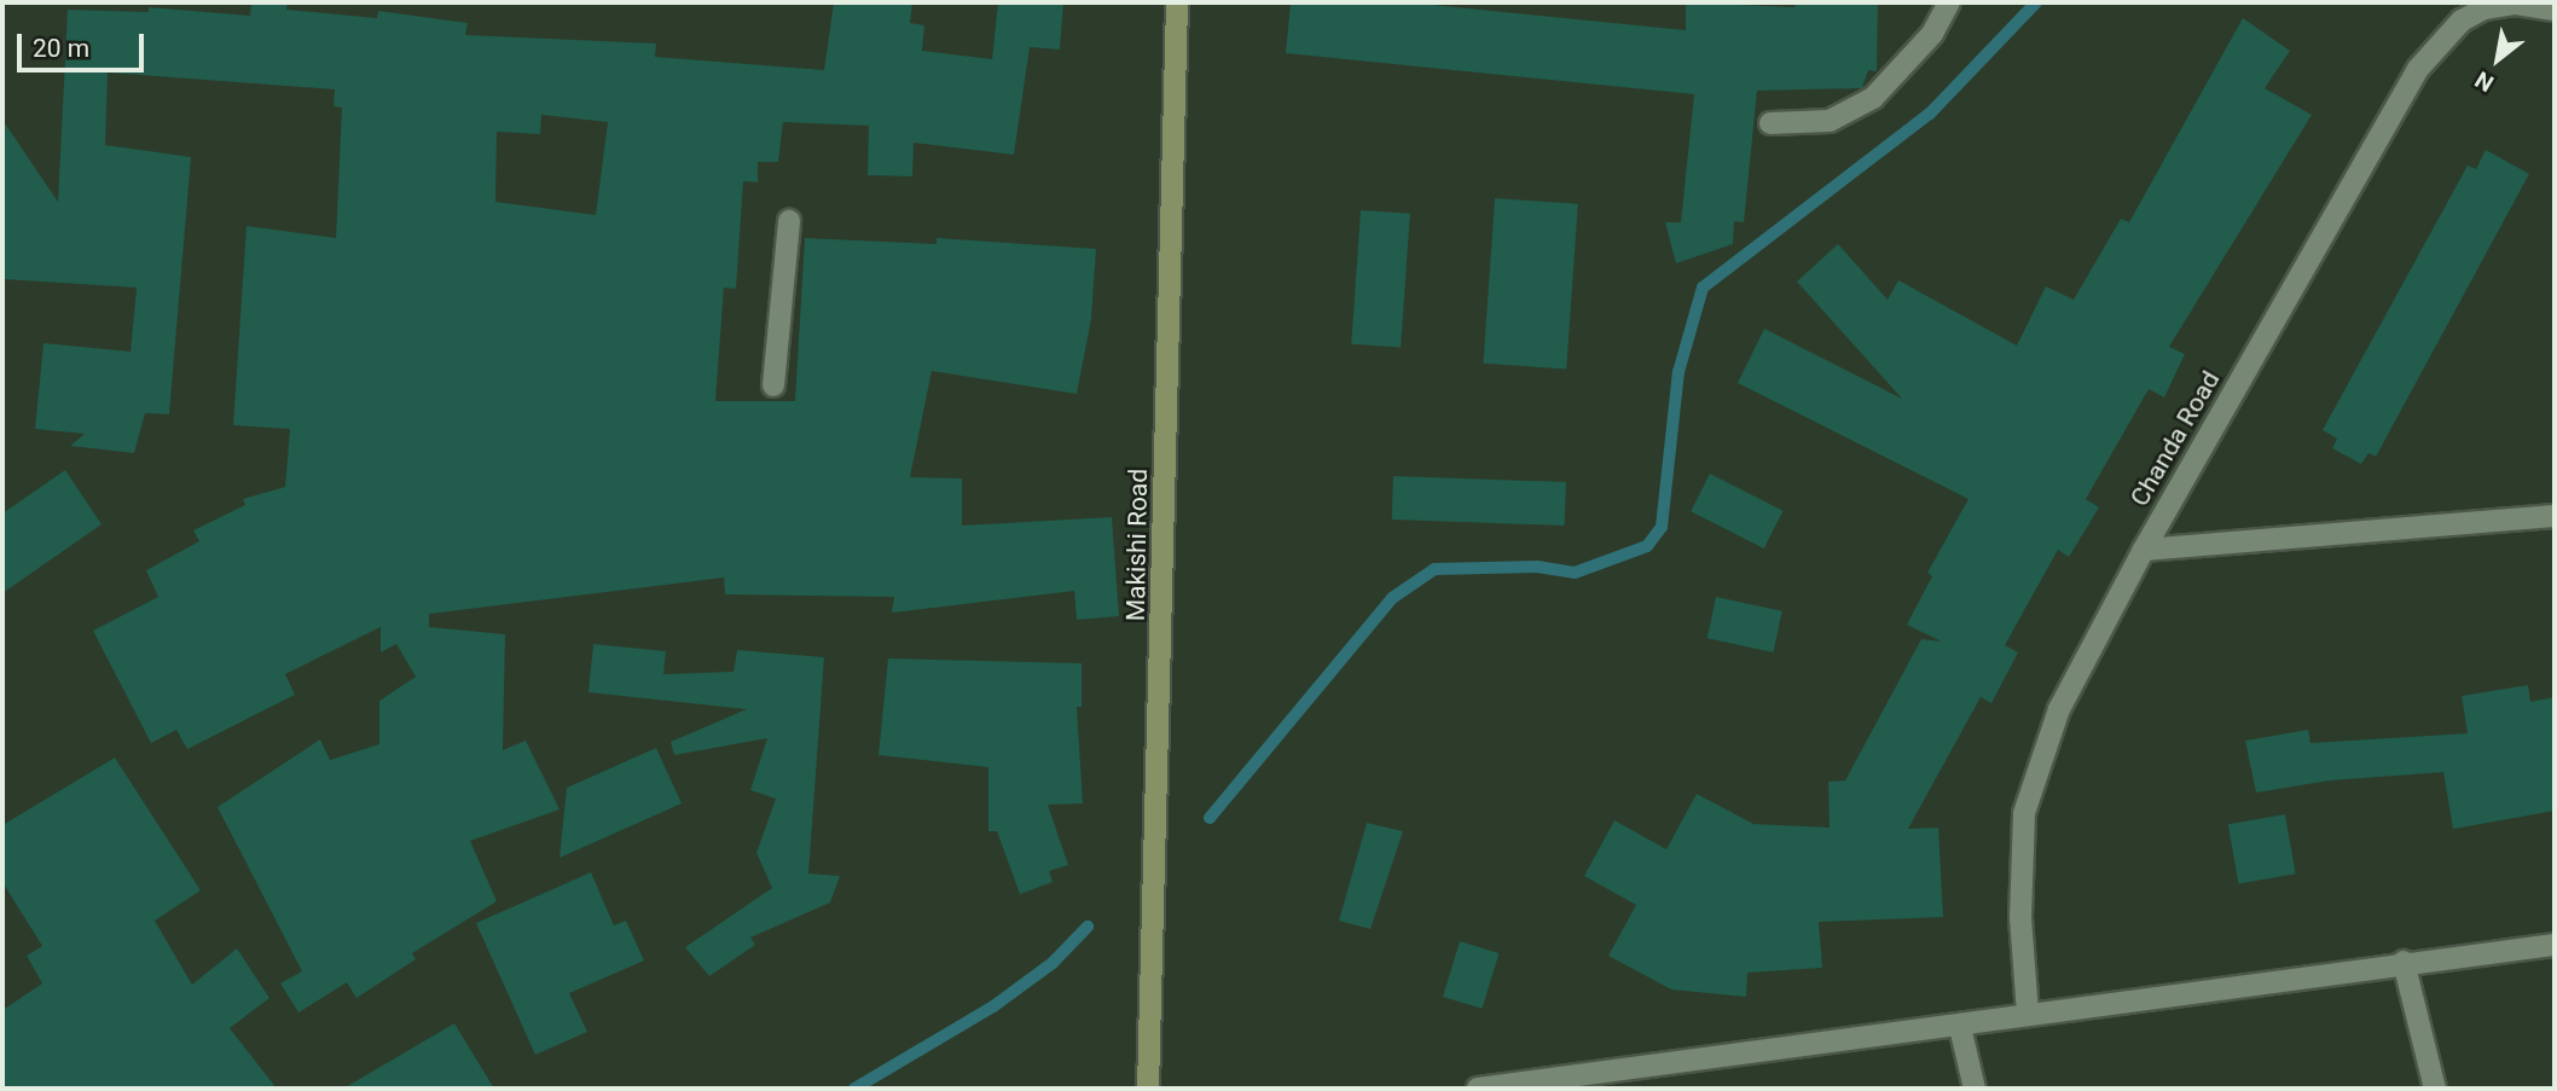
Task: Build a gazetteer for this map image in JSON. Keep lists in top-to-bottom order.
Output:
{
  "streets": {
    "main road": ["Makishi Road"],
    "street": ["Chanda Road"]
  },
  "scale_bar": "20 m",
  "north": "bottom left"
}
